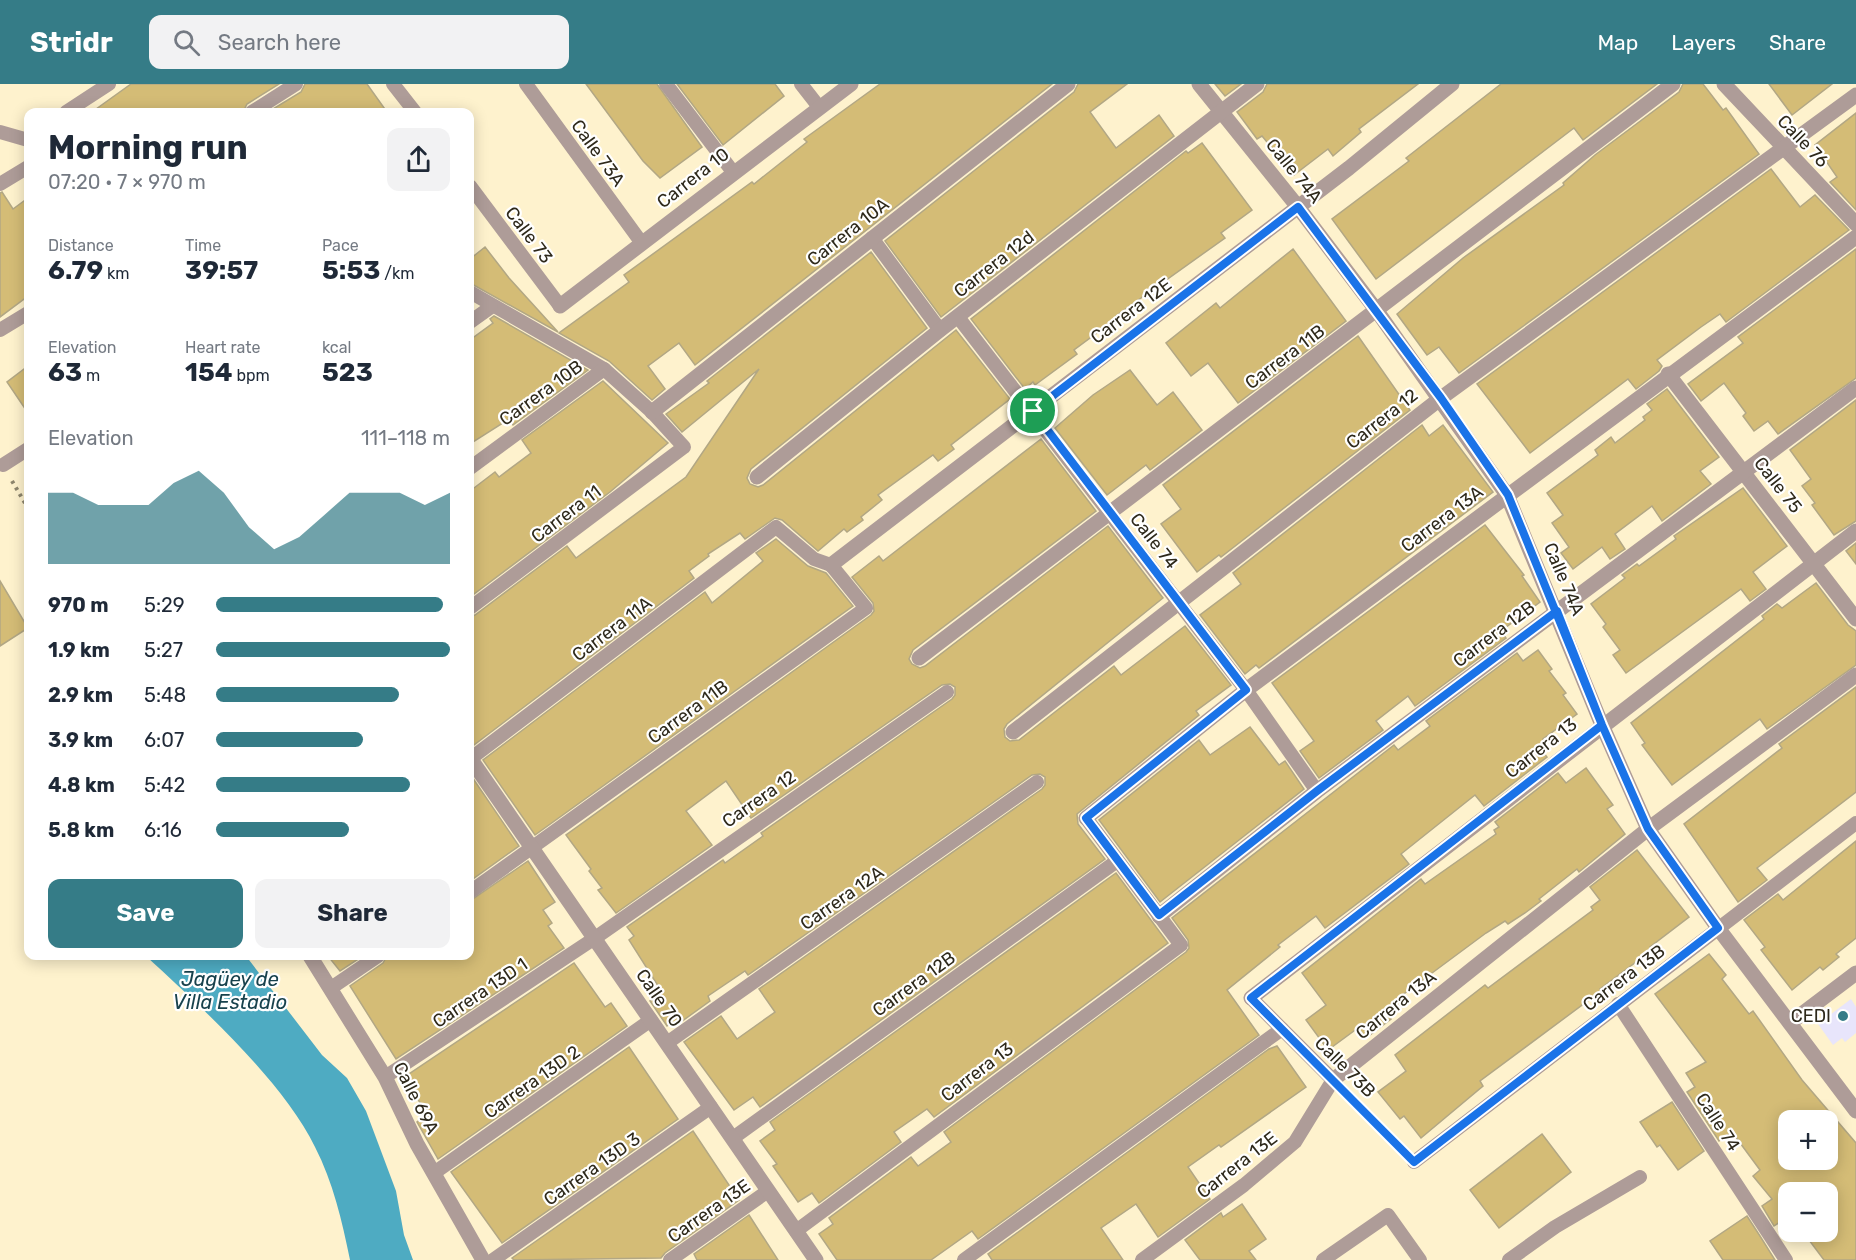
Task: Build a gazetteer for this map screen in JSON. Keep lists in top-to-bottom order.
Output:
{
  "streets": {
    "street": [
      "Calle 76",
      "Calle 74A",
      "Carrera 10",
      "Carrera 10A",
      "Carrera 12d",
      "Carrera 12E",
      "Carrera 11B",
      "Carrera 12",
      "Calle 75",
      "Carrera 13A",
      "Carrera 12B",
      "Carrera 13",
      "Calle 70",
      "Calle 69A"
    ],
    "lane": [
      "Calle 73A",
      "Calle 73",
      "Carrera 10B",
      "Carrera 11",
      "Calle 74",
      "Carrera 11A",
      "Carrera 12A",
      "Carrera 13B",
      "Carrera 13D 1",
      "Calle 73B",
      "Carrera 13D 2",
      "Carrera 13E",
      "Carrera 13D 3"
    ]
  },
  "crossings": [
    ["Calle 76", "Carrera 12"],
    ["Calle 73A", "Carrera 10"],
    ["Calle 74A", "Carrera 12d"],
    ["Calle 74A", "Carrera 12E"],
    ["Calle 74A", "Carrera 11B"],
    ["Calle 74A", "Carrera 12"],
    ["Calle 74A", "Carrera 13A"],
    ["Calle 74A", "Carrera 12B"],
    ["Calle 74A", "Carrera 13"],
    ["Calle 74A", "Carrera 13B"],
    ["Carrera 10", "Calle 73"],
    ["Carrera 10A", "Carrera 11"],
    ["Carrera 12d", "Calle 74"],
    ["Carrera 12E", "Carrera 11B"],
    ["Carrera 12E", "Calle 74"],
    ["Carrera 12E", "Carrera 11A"],
    ["Carrera 11B", "Calle 74"],
    ["Carrera 11B", "Carrera 11A"],
    ["Carrera 11B", "Calle 70"],
    ["Carrera 12", "Calle 74"],
    ["Carrera 12", "Carrera 13D 1"],
    ["Carrera 12", "Calle 70"],
    ["Calle 75", "Carrera 13A"],
    ["Calle 75", "Carrera 12B"],
    ["Calle 75", "Carrera 13"],
    ["Carrera 13A", "Calle 74"],
    ["Carrera 13A", "Calle 73B"],
    ["Carrera 13A", "Carrera 13E"],
    ["Calle 74", "Carrera 12B"],
    ["Calle 74", "Carrera 13B"],
    ["Carrera 12B", "Carrera 13"],
    ["Carrera 12B", "Calle 70"],
    ["Carrera 13", "Calle 70"],
    ["Carrera 13", "Calle 73B"],
    ["Carrera 12A", "Calle 70"],
    ["Carrera 13B", "Calle 73B"],
    ["Carrera 13D 1", "Calle 70"],
    ["Carrera 13D 1", "Calle 69A"],
    ["Calle 70", "Carrera 13D 2"],
    ["Calle 70", "Carrera 13E"],
    ["Calle 70", "Carrera 13D 3"],
    ["Calle 73B", "Carrera 13E"],
    ["Carrera 13D 2", "Calle 69A"]
  ],
  "water": ["Jagüey de Villa Estadio"],
  "places": ["CEDI"],
  "page": {
    "header": "Stridr",
    "search": "Search here",
    "nav": ["Map", "Layers", "Share"],
    "heading": ["Morning run", "07:20 · 7 × 970 m"],
    "stats": [
      ["Distance", "6.79 km"],
      ["Time", "39:57"],
      ["Pace", "5:53 /km"],
      ["Elevation", "63 m"],
      ["Heart rate", "154 bpm"],
      ["kcal", "523"]
    ],
    "chart": ["Elevation", "111–118 m"],
    "list": [
      {
        "name": "970 m",
        "note": "5:29"
      },
      {
        "name": "1.9 km",
        "note": "5:27"
      },
      {
        "name": "2.9 km",
        "note": "5:48"
      },
      {
        "name": "3.9 km",
        "note": "6:07"
      },
      {
        "name": "4.8 km",
        "note": "5:42"
      },
      {
        "name": "5.8 km",
        "note": "6:16"
      }
    ],
    "buttons": ["Save", "Share"],
    "map_buttons": ["+", "−"]
  }
}
